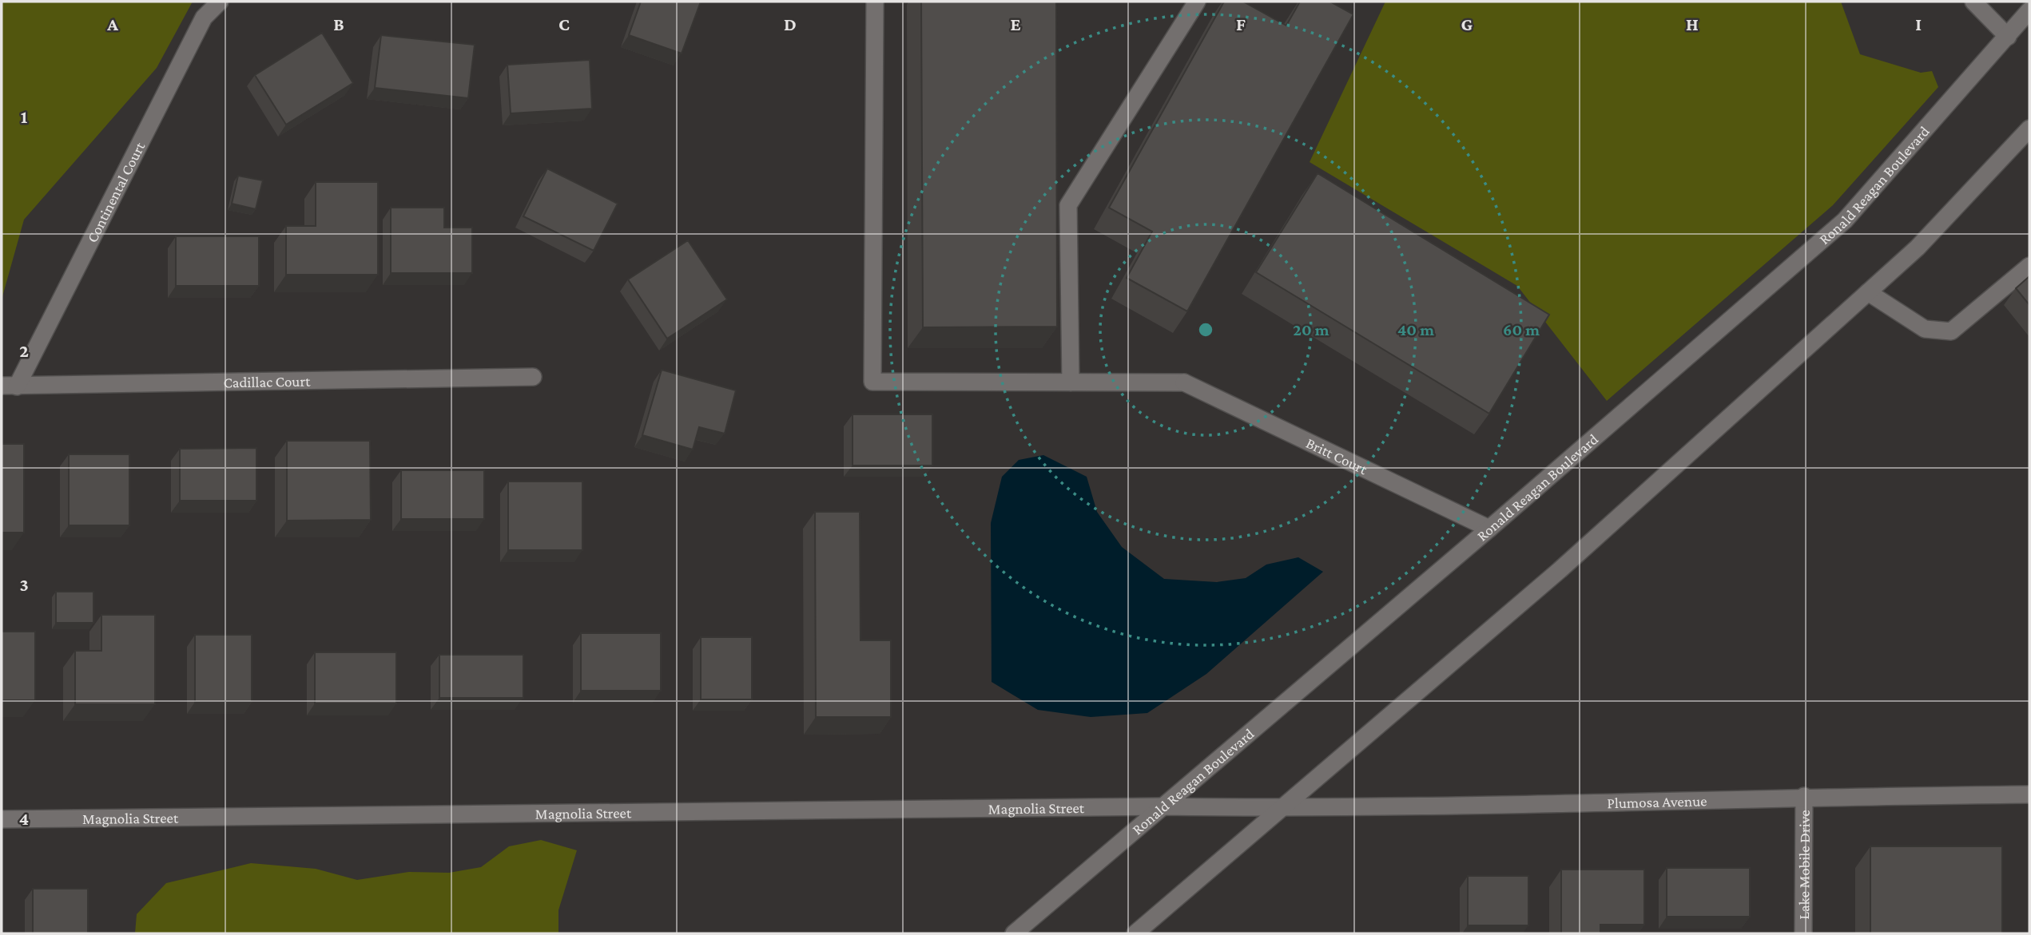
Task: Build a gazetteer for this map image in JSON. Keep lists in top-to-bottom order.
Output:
{
  "streets": {
    "street": [
      "Ronald Reagan Boulevard",
      "Continental Court",
      "Cadillac Court",
      "Britt Court",
      "Plumosa Avenue",
      "Magnolia Street",
      "Lake Mobile Drive"
    ]
  },
  "crossings": [
    ["Ronald Reagan Boulevard", "Britt Court"],
    ["Ronald Reagan Boulevard", "Plumosa Avenue"],
    ["Ronald Reagan Boulevard", "Magnolia Street"],
    ["Continental Court", "Cadillac Court"],
    ["Plumosa Avenue", "Magnolia Street"],
    ["Plumosa Avenue", "Lake Mobile Drive"]
  ],
  "grid": {
    "columns": [
      "A",
      "B",
      "C",
      "D",
      "E",
      "F",
      "G",
      "H",
      "I"
    ],
    "rows": [
      "1",
      "2",
      "3",
      "4"
    ]
  },
  "rings": ["20 m", "40 m", "60 m"]
}
